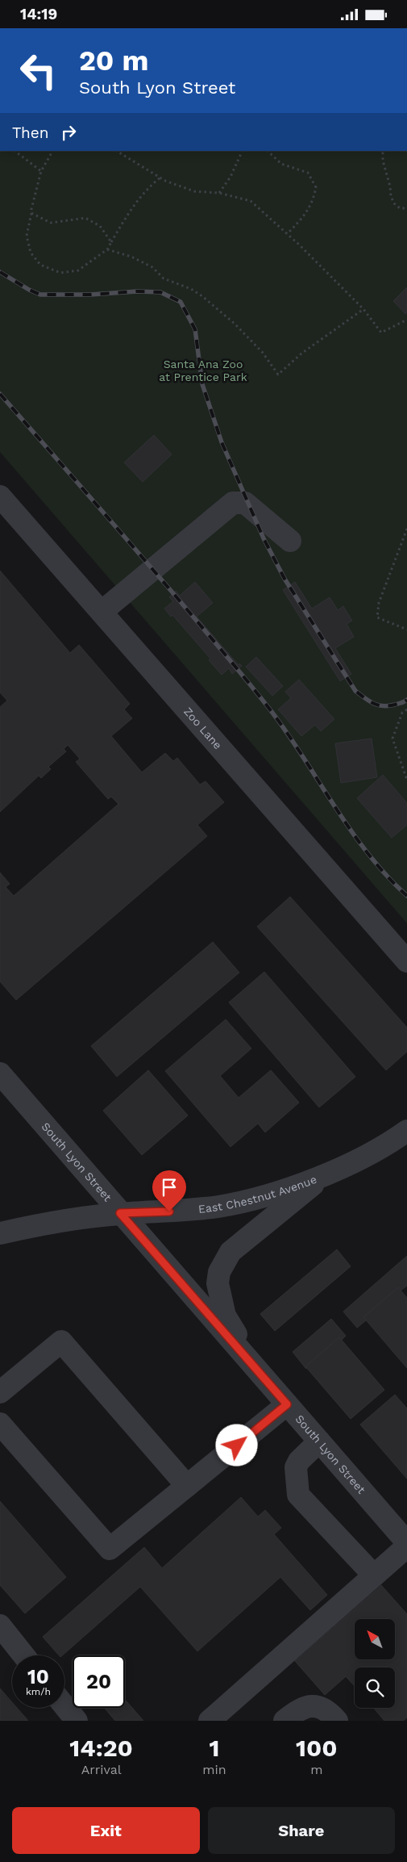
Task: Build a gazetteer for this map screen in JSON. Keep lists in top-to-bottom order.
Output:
{
  "streets": {
    "street": ["Zoo Lane", "South Lyon Street", "East Chestnut Avenue"]
  },
  "crossings": [
    ["South Lyon Street", "East Chestnut Avenue"]
  ],
  "parks": ["Santa Ana Zoo at Prentice Park"],
  "north": "top left",
  "page": {
    "status": "14:19",
    "turn": ["20 m", "South Lyon Street"],
    "then": "Then",
    "speed": "10 km/h",
    "limit": "20",
    "eta": [
      "14:20",
      "Arrival",
      "1",
      "min",
      "100",
      "m"
    ],
    "buttons": ["Exit", "Share"]
  }
}
